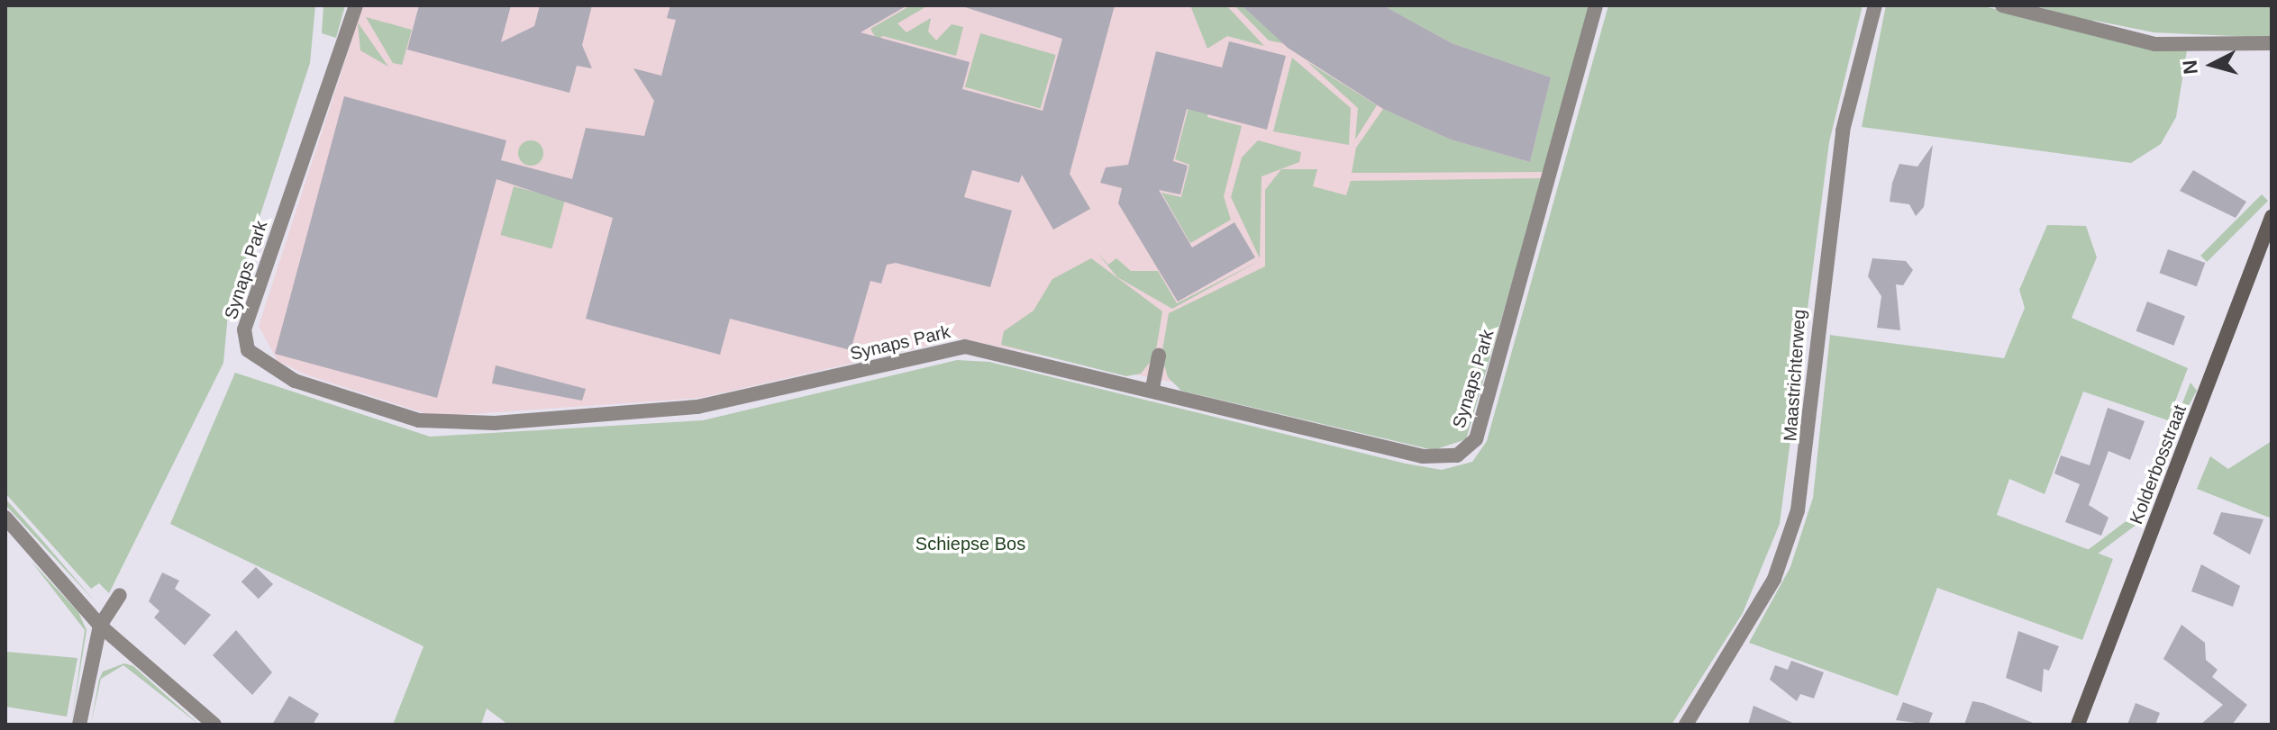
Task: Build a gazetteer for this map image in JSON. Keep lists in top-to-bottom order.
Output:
{
  "streets": {
    "main road": ["Kolderbosstraat"],
    "street": ["Synaps Park", "Maastrichterweg"]
  },
  "parks": ["Schiepse Bos"],
  "north": "left"
}
